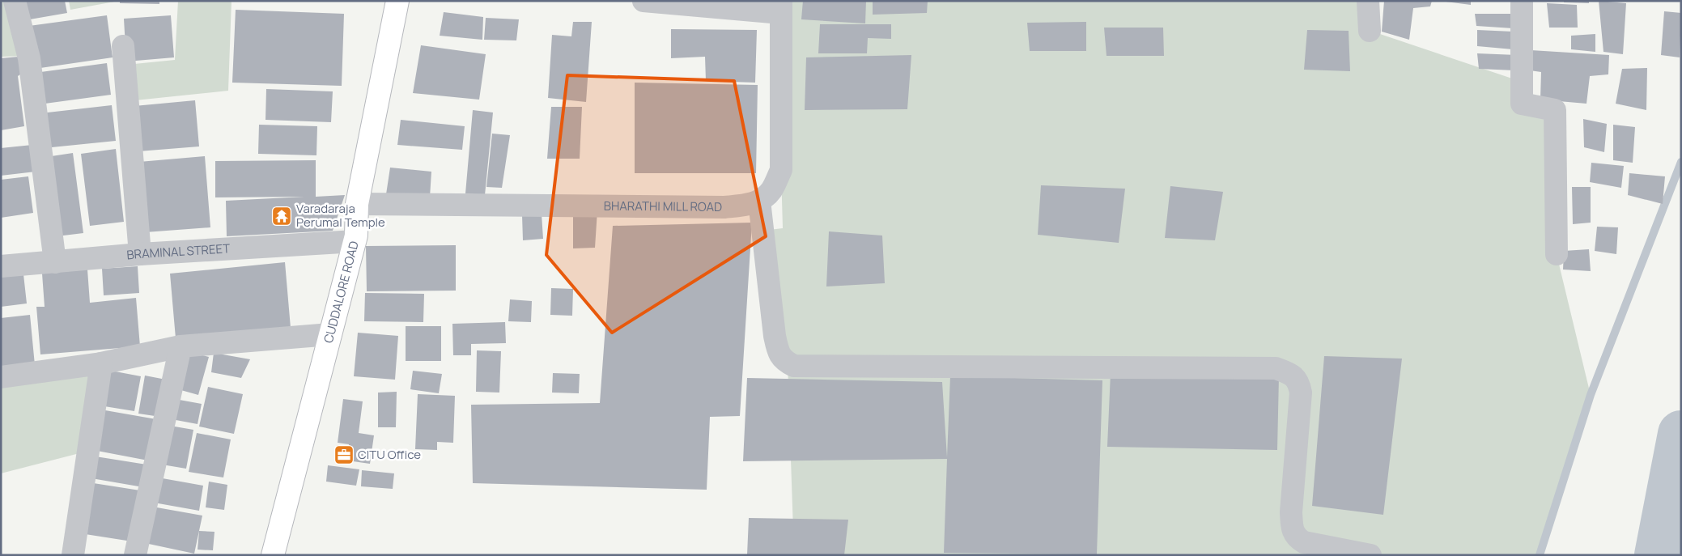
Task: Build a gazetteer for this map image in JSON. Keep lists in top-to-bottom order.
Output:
{
  "streets": {
    "main road": ["CUDDALORE ROAD"],
    "street": ["BHARATHI MILL ROAD", "BRAMINAL STREET"]
  },
  "crossings": [
    ["BHARATHI MILL ROAD", "CUDDALORE ROAD"],
    ["BRAMINAL STREET", "CUDDALORE ROAD"]
  ],
  "places": {
    "temple": ["Varadaraja Perumal Temple"],
    "office": ["CITU Office"]
  }
}
